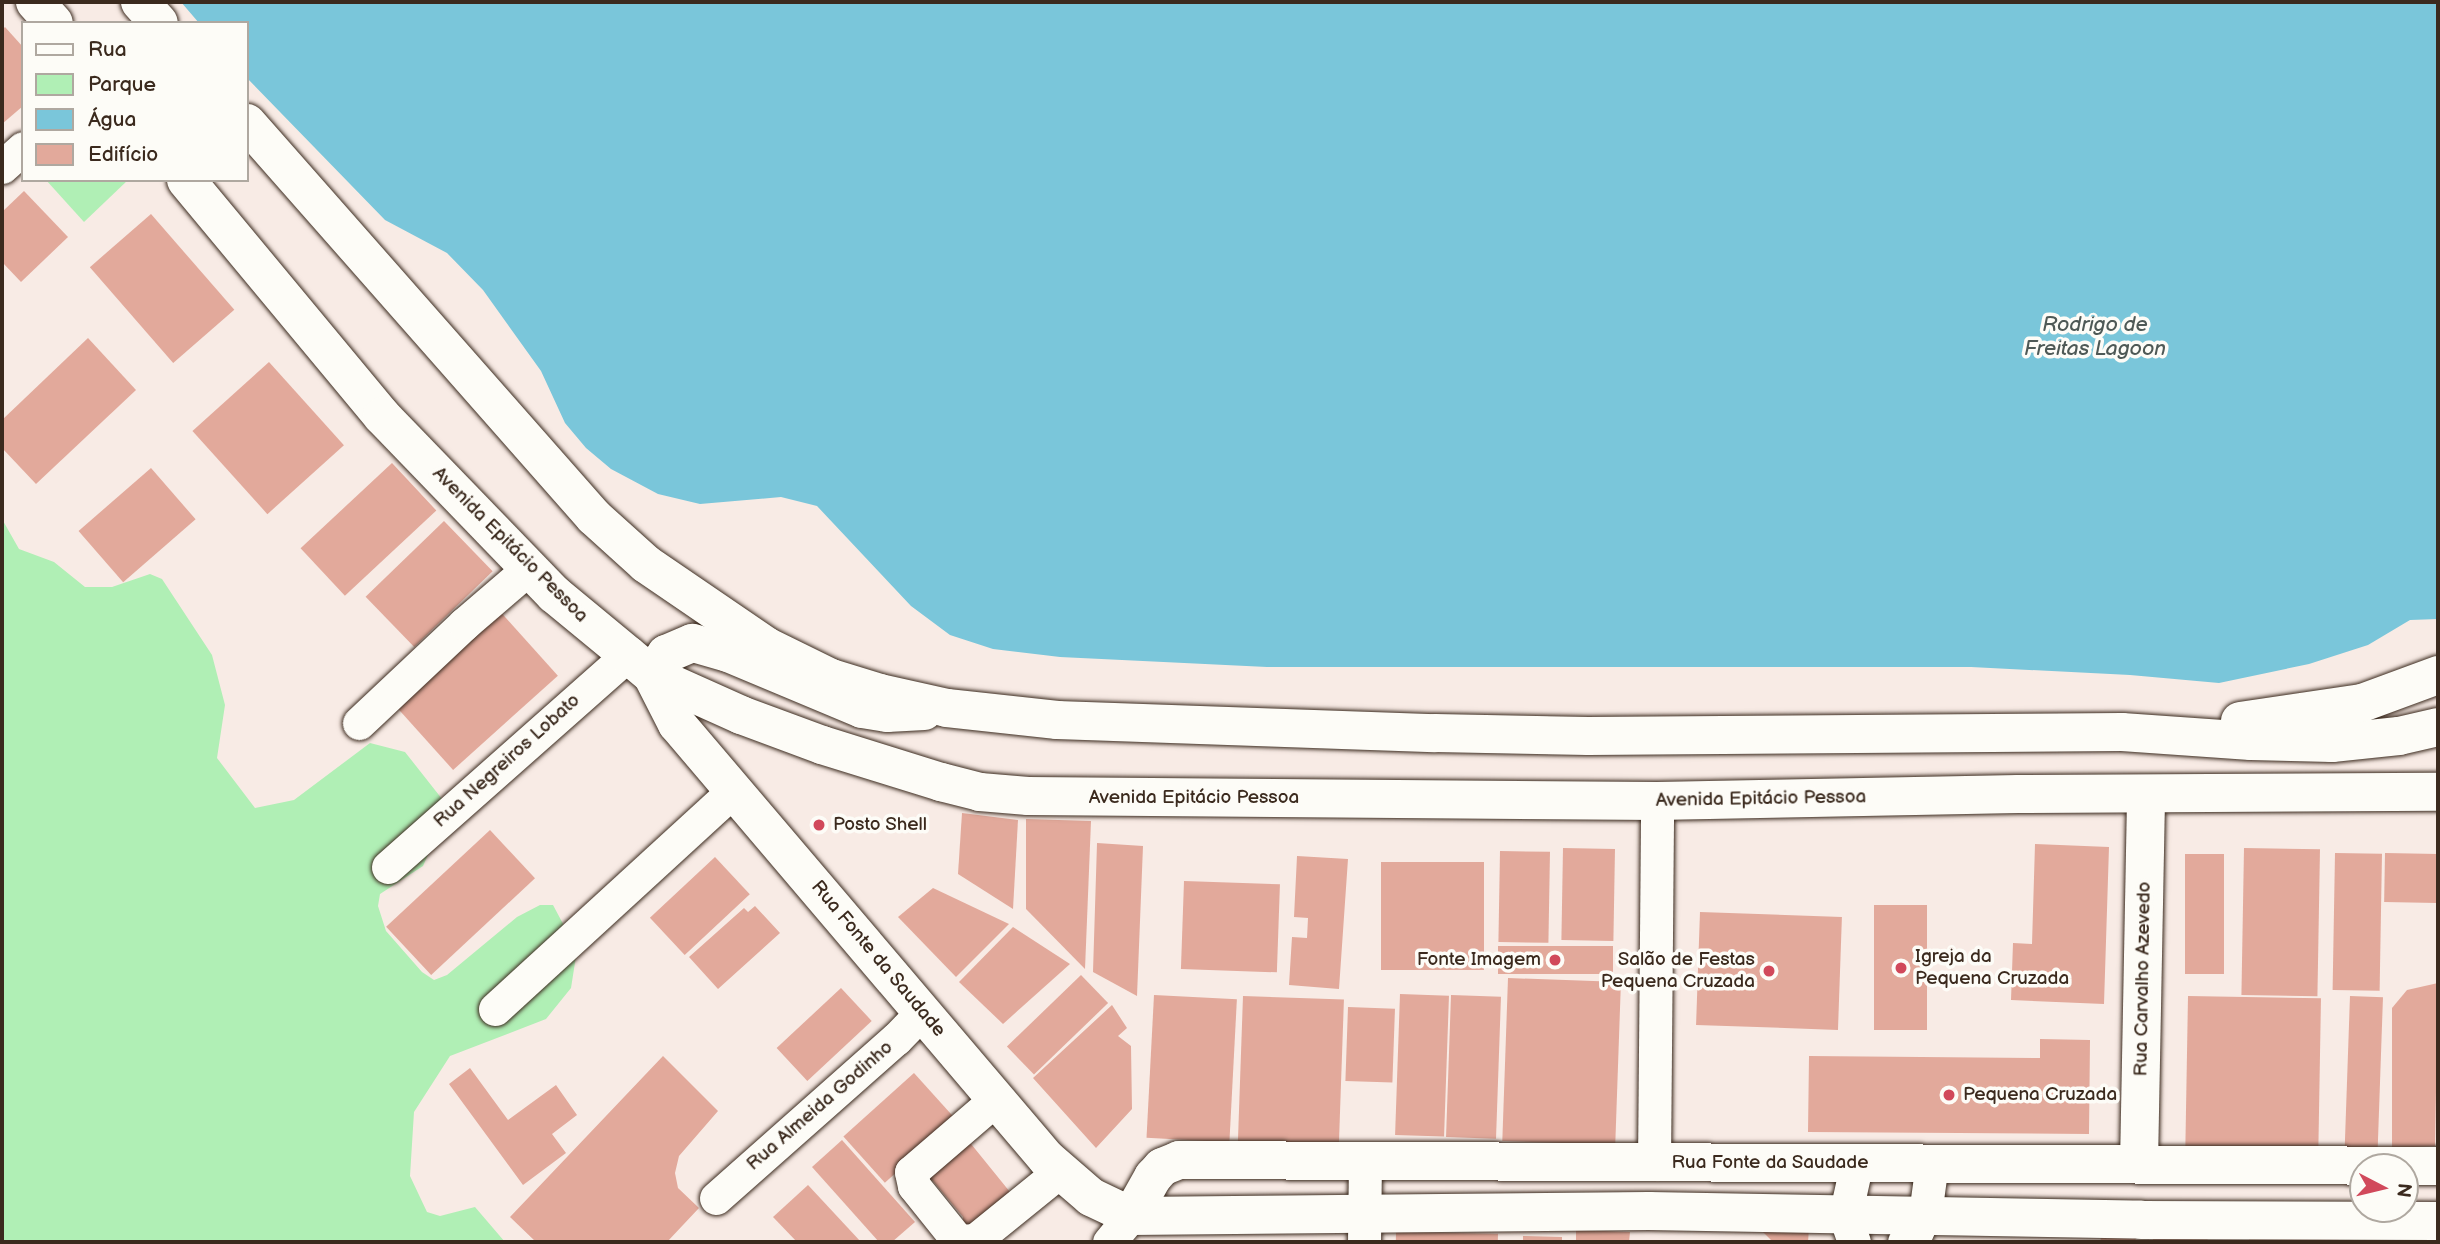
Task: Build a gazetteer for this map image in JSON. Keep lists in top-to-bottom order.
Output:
{
  "streets": {
    "main road": ["Avenida Epitácio Pessoa", "Rua Fonte da Saudade", "Rua Carvalho Azevedo"],
    "street": ["Rua Negreiros Lobato", "Rua Almeida Godinho"]
  },
  "crossings": [
    ["Avenida Epitácio Pessoa", "Rua Negreiros Lobato"],
    ["Avenida Epitácio Pessoa", "Rua Fonte da Saudade"],
    ["Avenida Epitácio Pessoa", "Rua Carvalho Azevedo"],
    ["Rua Negreiros Lobato", "Rua Fonte da Saudade"],
    ["Rua Fonte da Saudade", "Rua Carvalho Azevedo"],
    ["Rua Fonte da Saudade", "Rua Almeida Godinho"]
  ],
  "water": ["Rodrigo de Freitas Lagoon"],
  "places": [
    "Posto Shell",
    "Fonte Imagem",
    "Igreja da Pequena Cruzada",
    "Salão de Festas Pequena Cruzada",
    "Pequena Cruzada"
  ],
  "legend": [
    "Rua",
    "Parque",
    "Água",
    "Edifício"
  ],
  "north": "right"
}
